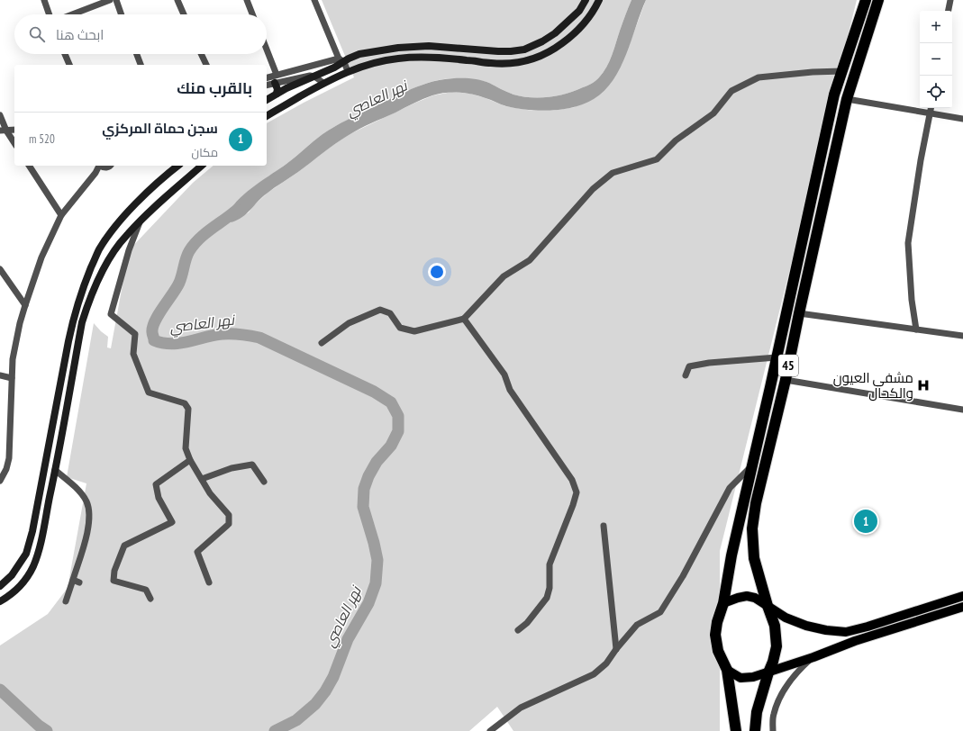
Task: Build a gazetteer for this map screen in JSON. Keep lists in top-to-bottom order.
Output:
{
  "streets": {
    "highway": ["45"]
  },
  "water": ["نهر العاصي"],
  "places": {
    "hospital": ["مشفى العيون والكحال"]
  },
  "page": {
    "map_buttons": ["+", "−"],
    "search": "ابحث هنا",
    "heading": "بالقرب منك",
    "list": [
      {
        "mark": "1",
        "name": "سجن حماة المركزي",
        "note": "مكان",
        "value": "520 m"
      }
    ],
    "pins": "1"
  }
}
